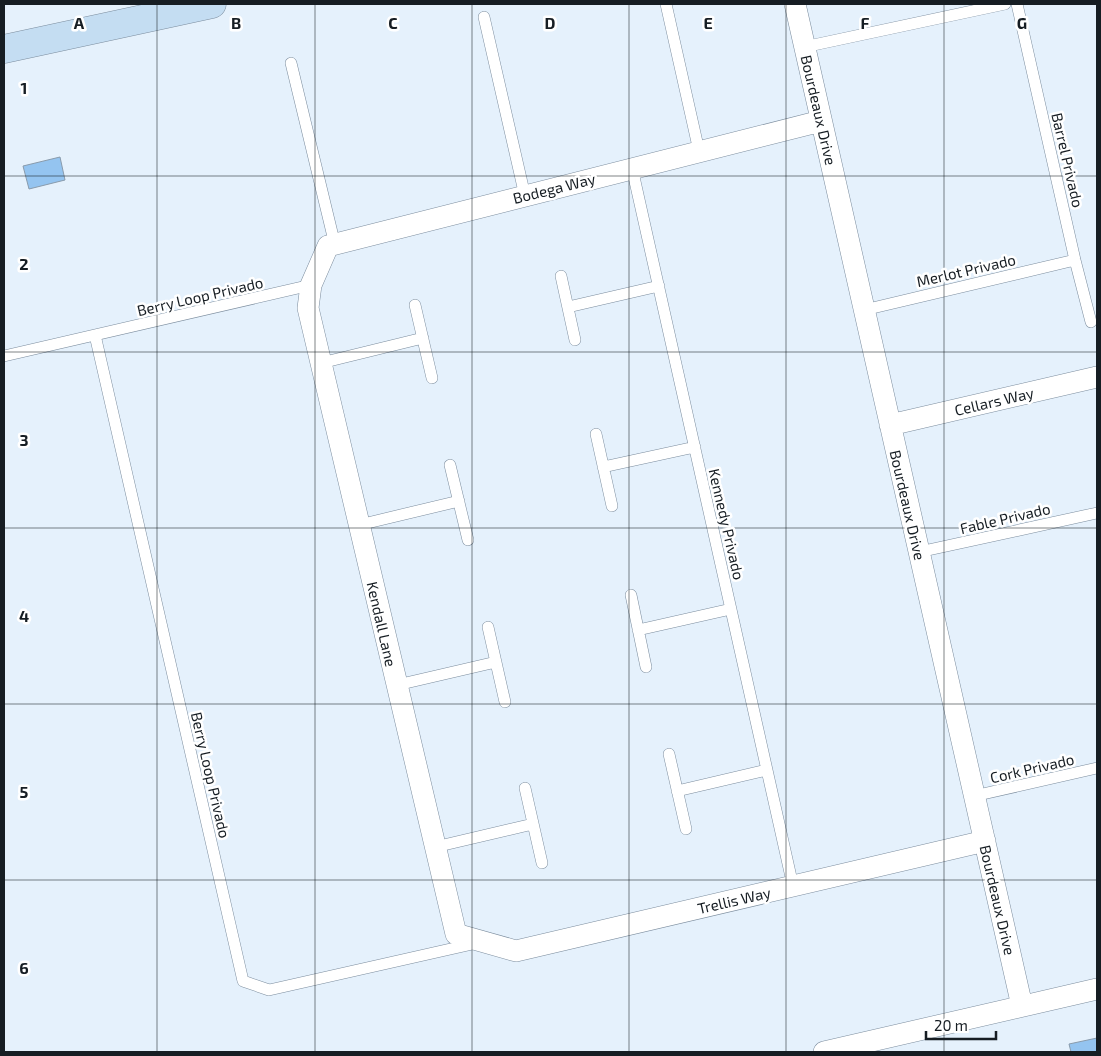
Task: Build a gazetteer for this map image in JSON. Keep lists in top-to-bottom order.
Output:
{
  "streets": {
    "street": [
      "Bourdeaux Drive",
      "Bodega Way",
      "Cellars Way",
      "Kendall Lane",
      "Trellis Way"
    ],
    "lane": [
      "Barrel Privado",
      "Merlot Privado",
      "Berry Loop Privado",
      "Fable Privado",
      "Kennedy Privado",
      "Cork Privado"
    ]
  },
  "crossings": [
    ["Bourdeaux Drive", "Bodega Way"],
    ["Bourdeaux Drive", "Merlot Privado"],
    ["Bourdeaux Drive", "Cellars Way"],
    ["Bourdeaux Drive", "Fable Privado"],
    ["Bourdeaux Drive", "Cork Privado"],
    ["Bourdeaux Drive", "Trellis Way"],
    ["Barrel Privado", "Merlot Privado"],
    ["Bodega Way", "Kennedy Privado"],
    ["Berry Loop Privado", "Kendall Lane"],
    ["Berry Loop Privado", "Trellis Way"],
    ["Kennedy Privado", "Trellis Way"],
    ["Kendall Lane", "Trellis Way"]
  ],
  "scale_bar": "20 m",
  "grid": {
    "columns": [
      "A",
      "B",
      "C",
      "D",
      "E",
      "F",
      "G"
    ],
    "rows": [
      "1",
      "2",
      "3",
      "4",
      "5",
      "6"
    ]
  }
}
